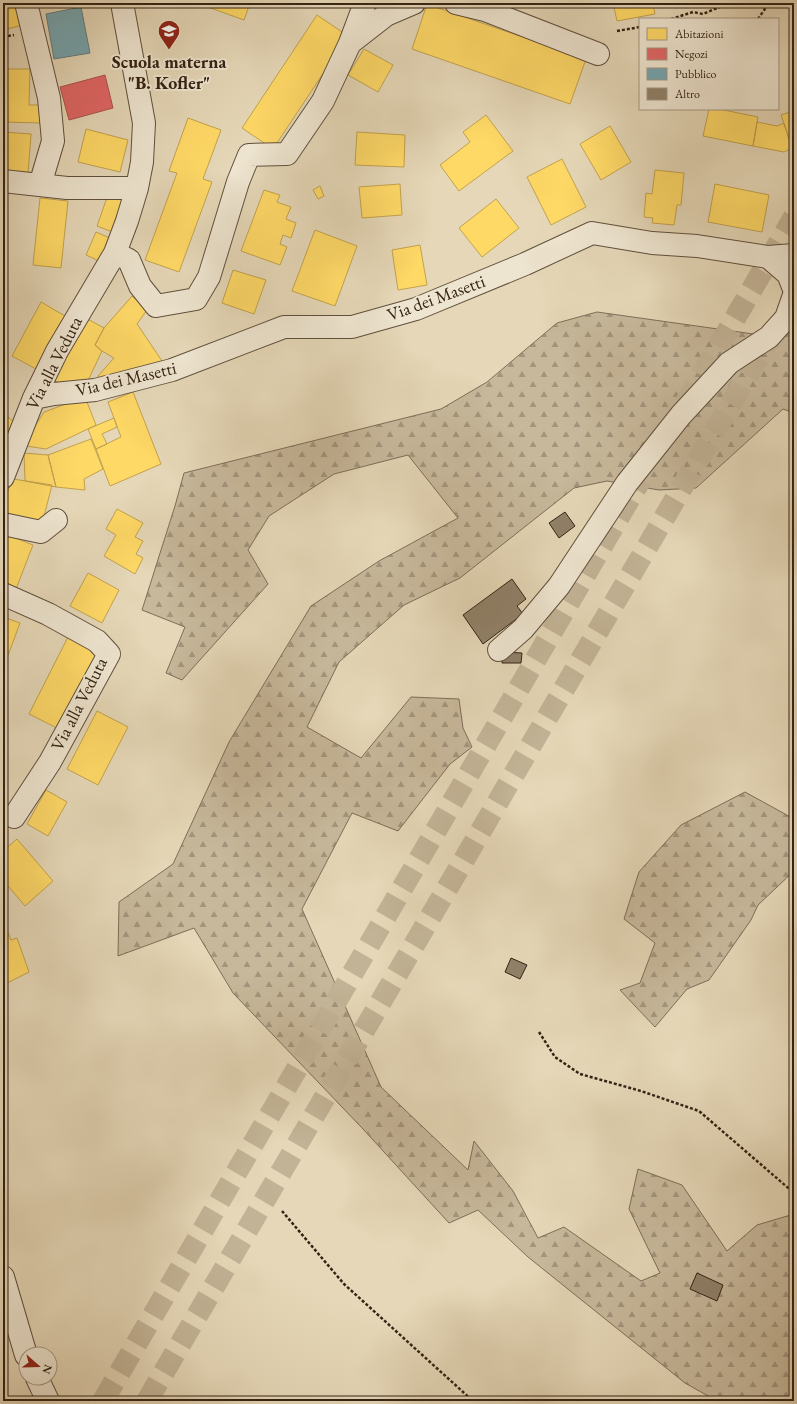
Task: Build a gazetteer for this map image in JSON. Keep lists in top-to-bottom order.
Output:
{
  "streets": {
    "street": ["Via dei Masetti", "Via alla Veduta"]
  },
  "crossings": [
    ["Via dei Masetti", "Via alla Veduta"]
  ],
  "places": {
    "school or university": ["Scuola materna \"B. Kofler\""]
  },
  "legend": [
    "Abitazioni",
    "Negozi",
    "Pubblico",
    "Altro"
  ],
  "north": "right"
}
